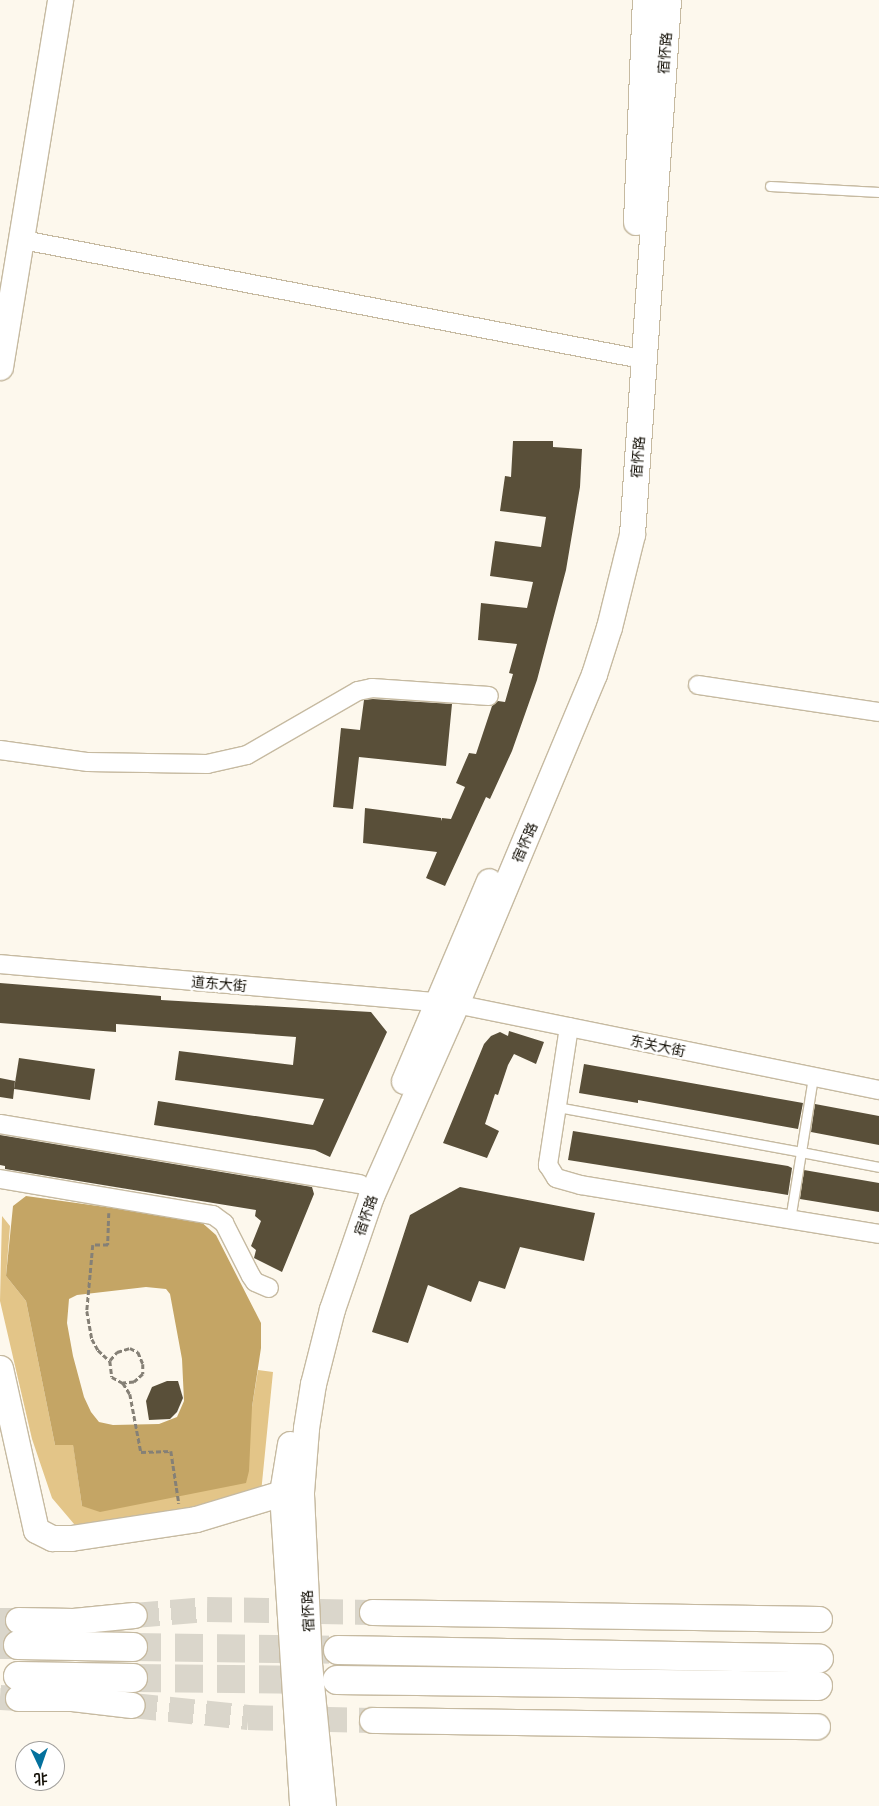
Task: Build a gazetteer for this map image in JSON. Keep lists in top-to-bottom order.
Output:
{
  "streets": {
    "main road": ["宿怀路"],
    "street": ["道东大街", "东关大街"]
  },
  "crossings": [
    ["宿怀路", "道东大街"],
    ["宿怀路", "东关大街"],
    ["道东大街", "东关大街"]
  ],
  "north": "bottom"
}
